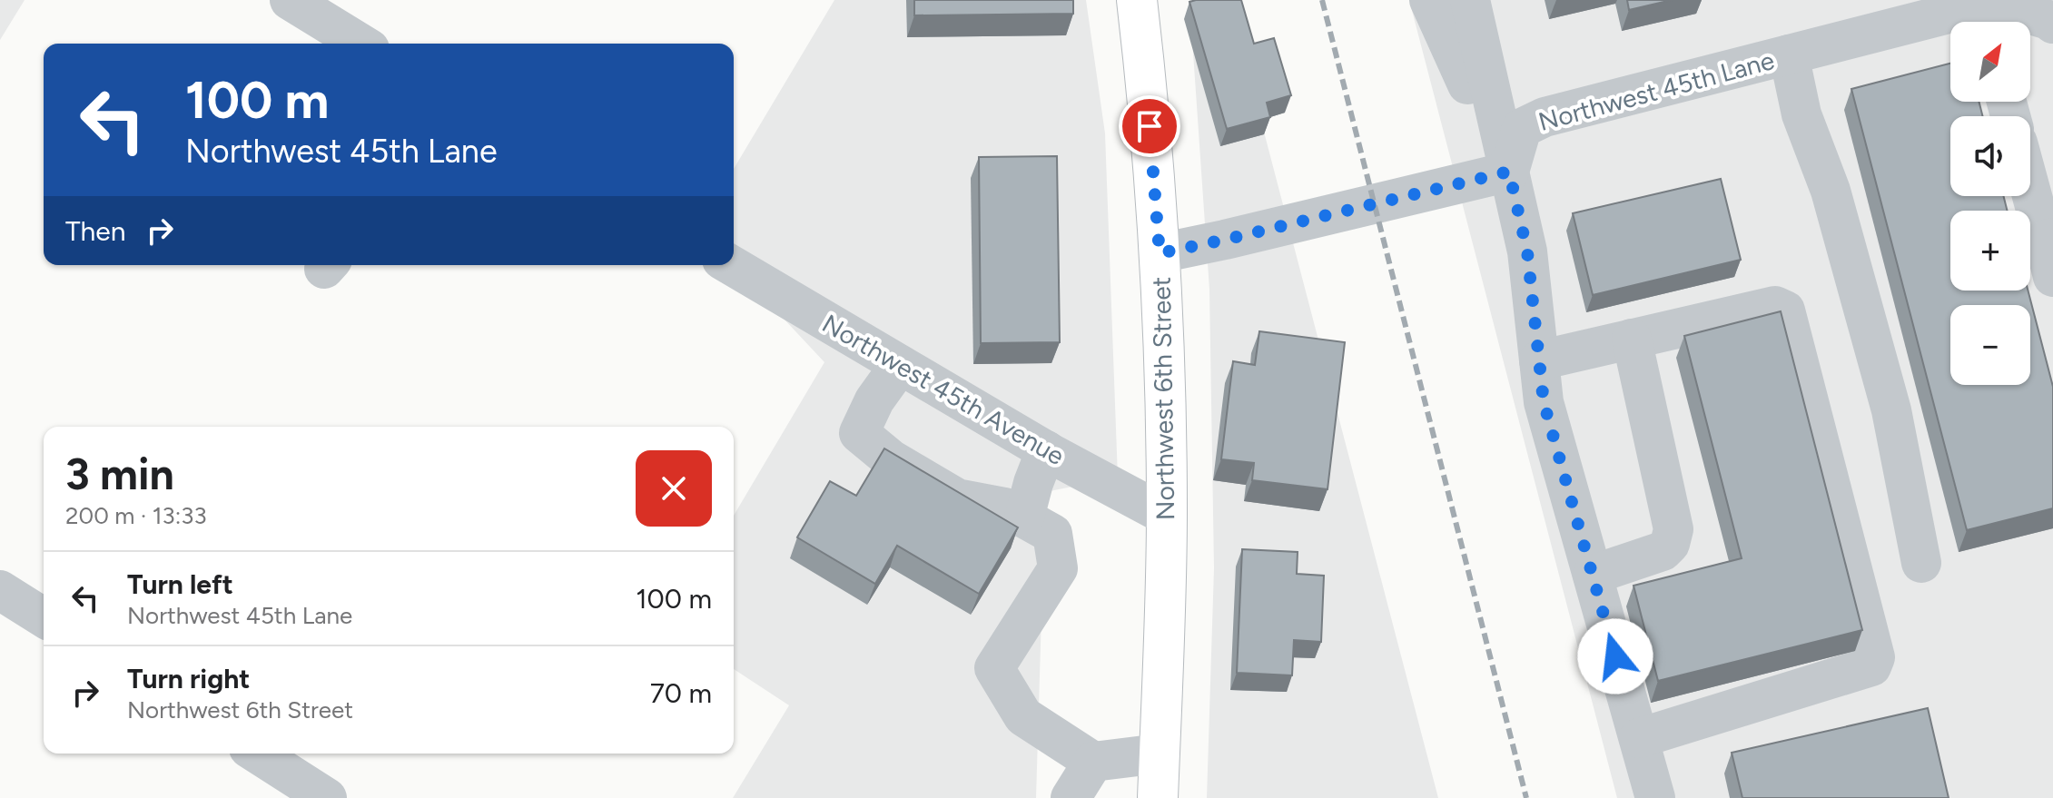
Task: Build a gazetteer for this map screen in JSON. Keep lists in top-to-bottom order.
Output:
{
  "streets": {
    "main road": ["Northwest 6th Street"],
    "street": ["Northwest 45th Lane", "Northwest 45th Avenue"]
  },
  "crossings": [
    ["Northwest 45th Avenue", "Northwest 6th Street"]
  ],
  "north": "top right",
  "page": {
    "map_buttons": ["+", "−"],
    "turn": ["100 m", "Northwest 45th Lane"],
    "then": "Then",
    "heading": ["3 min", "200 m · 13:33"],
    "list": [
      {
        "name": "Turn left",
        "note": "Northwest 45th Lane",
        "value": "100 m"
      },
      {
        "name": "Turn right",
        "note": "Northwest 6th Street",
        "value": "70 m"
      }
    ]
  }
}
